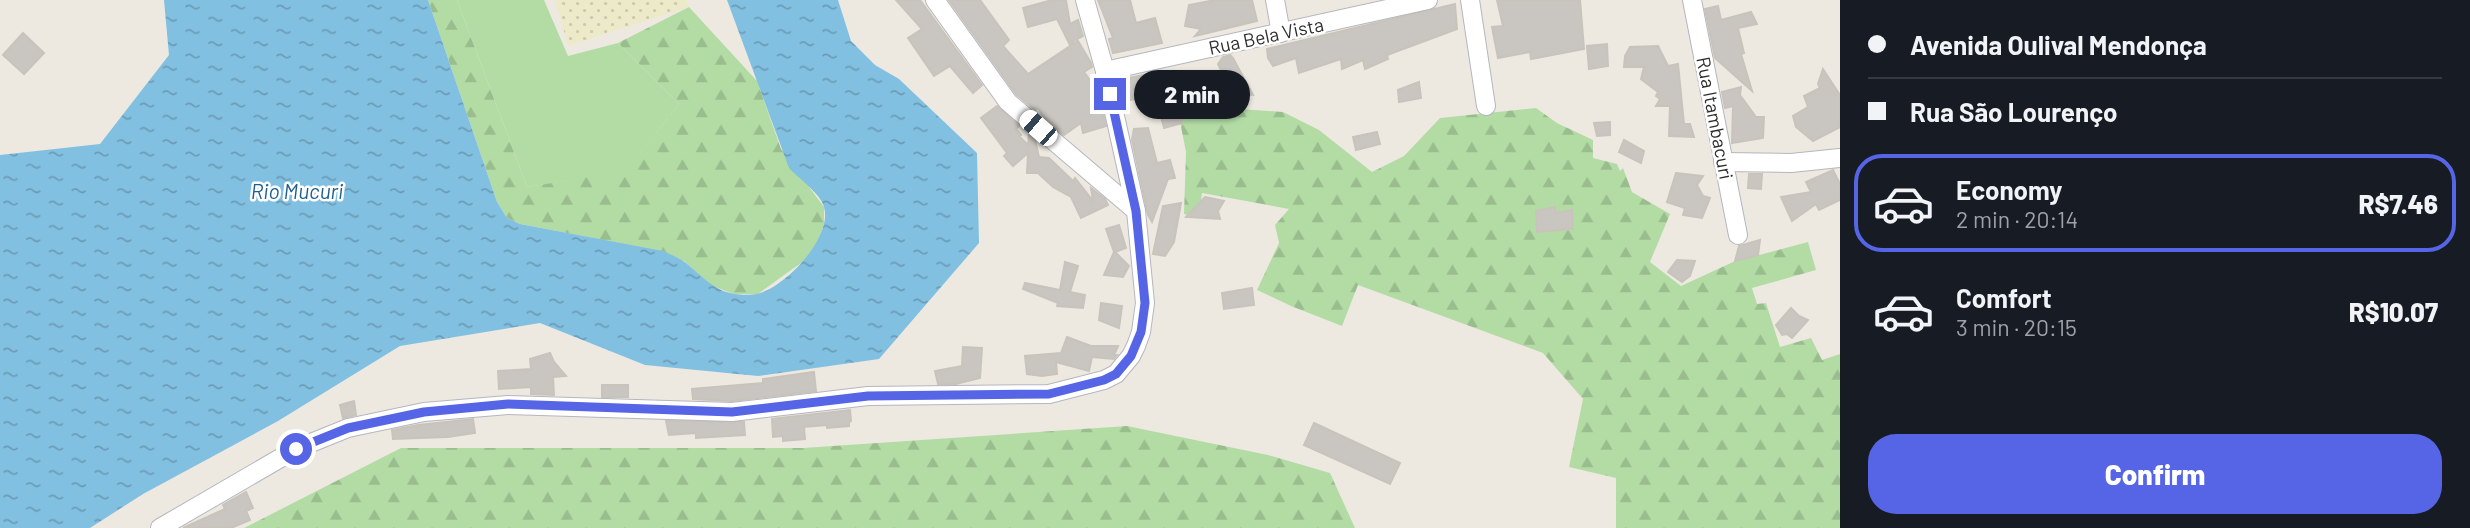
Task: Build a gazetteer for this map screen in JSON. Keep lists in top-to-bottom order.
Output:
{
  "streets": {
    "street": ["Rua Bela Vista", "Rua Itambacuri"]
  },
  "water": ["Rio Mucuri"],
  "page": {
    "banner": ["Avenida Oulival Mendonça", "Rua São Lourenço"],
    "bubble": "2 min",
    "list": [
      {
        "name": "Economy",
        "note": "2 min · 20:14",
        "value": "R$7.46"
      },
      {
        "name": "Comfort",
        "note": "3 min · 20:15",
        "value": "R$10.07"
      }
    ],
    "buttons": "Confirm"
  }
}
